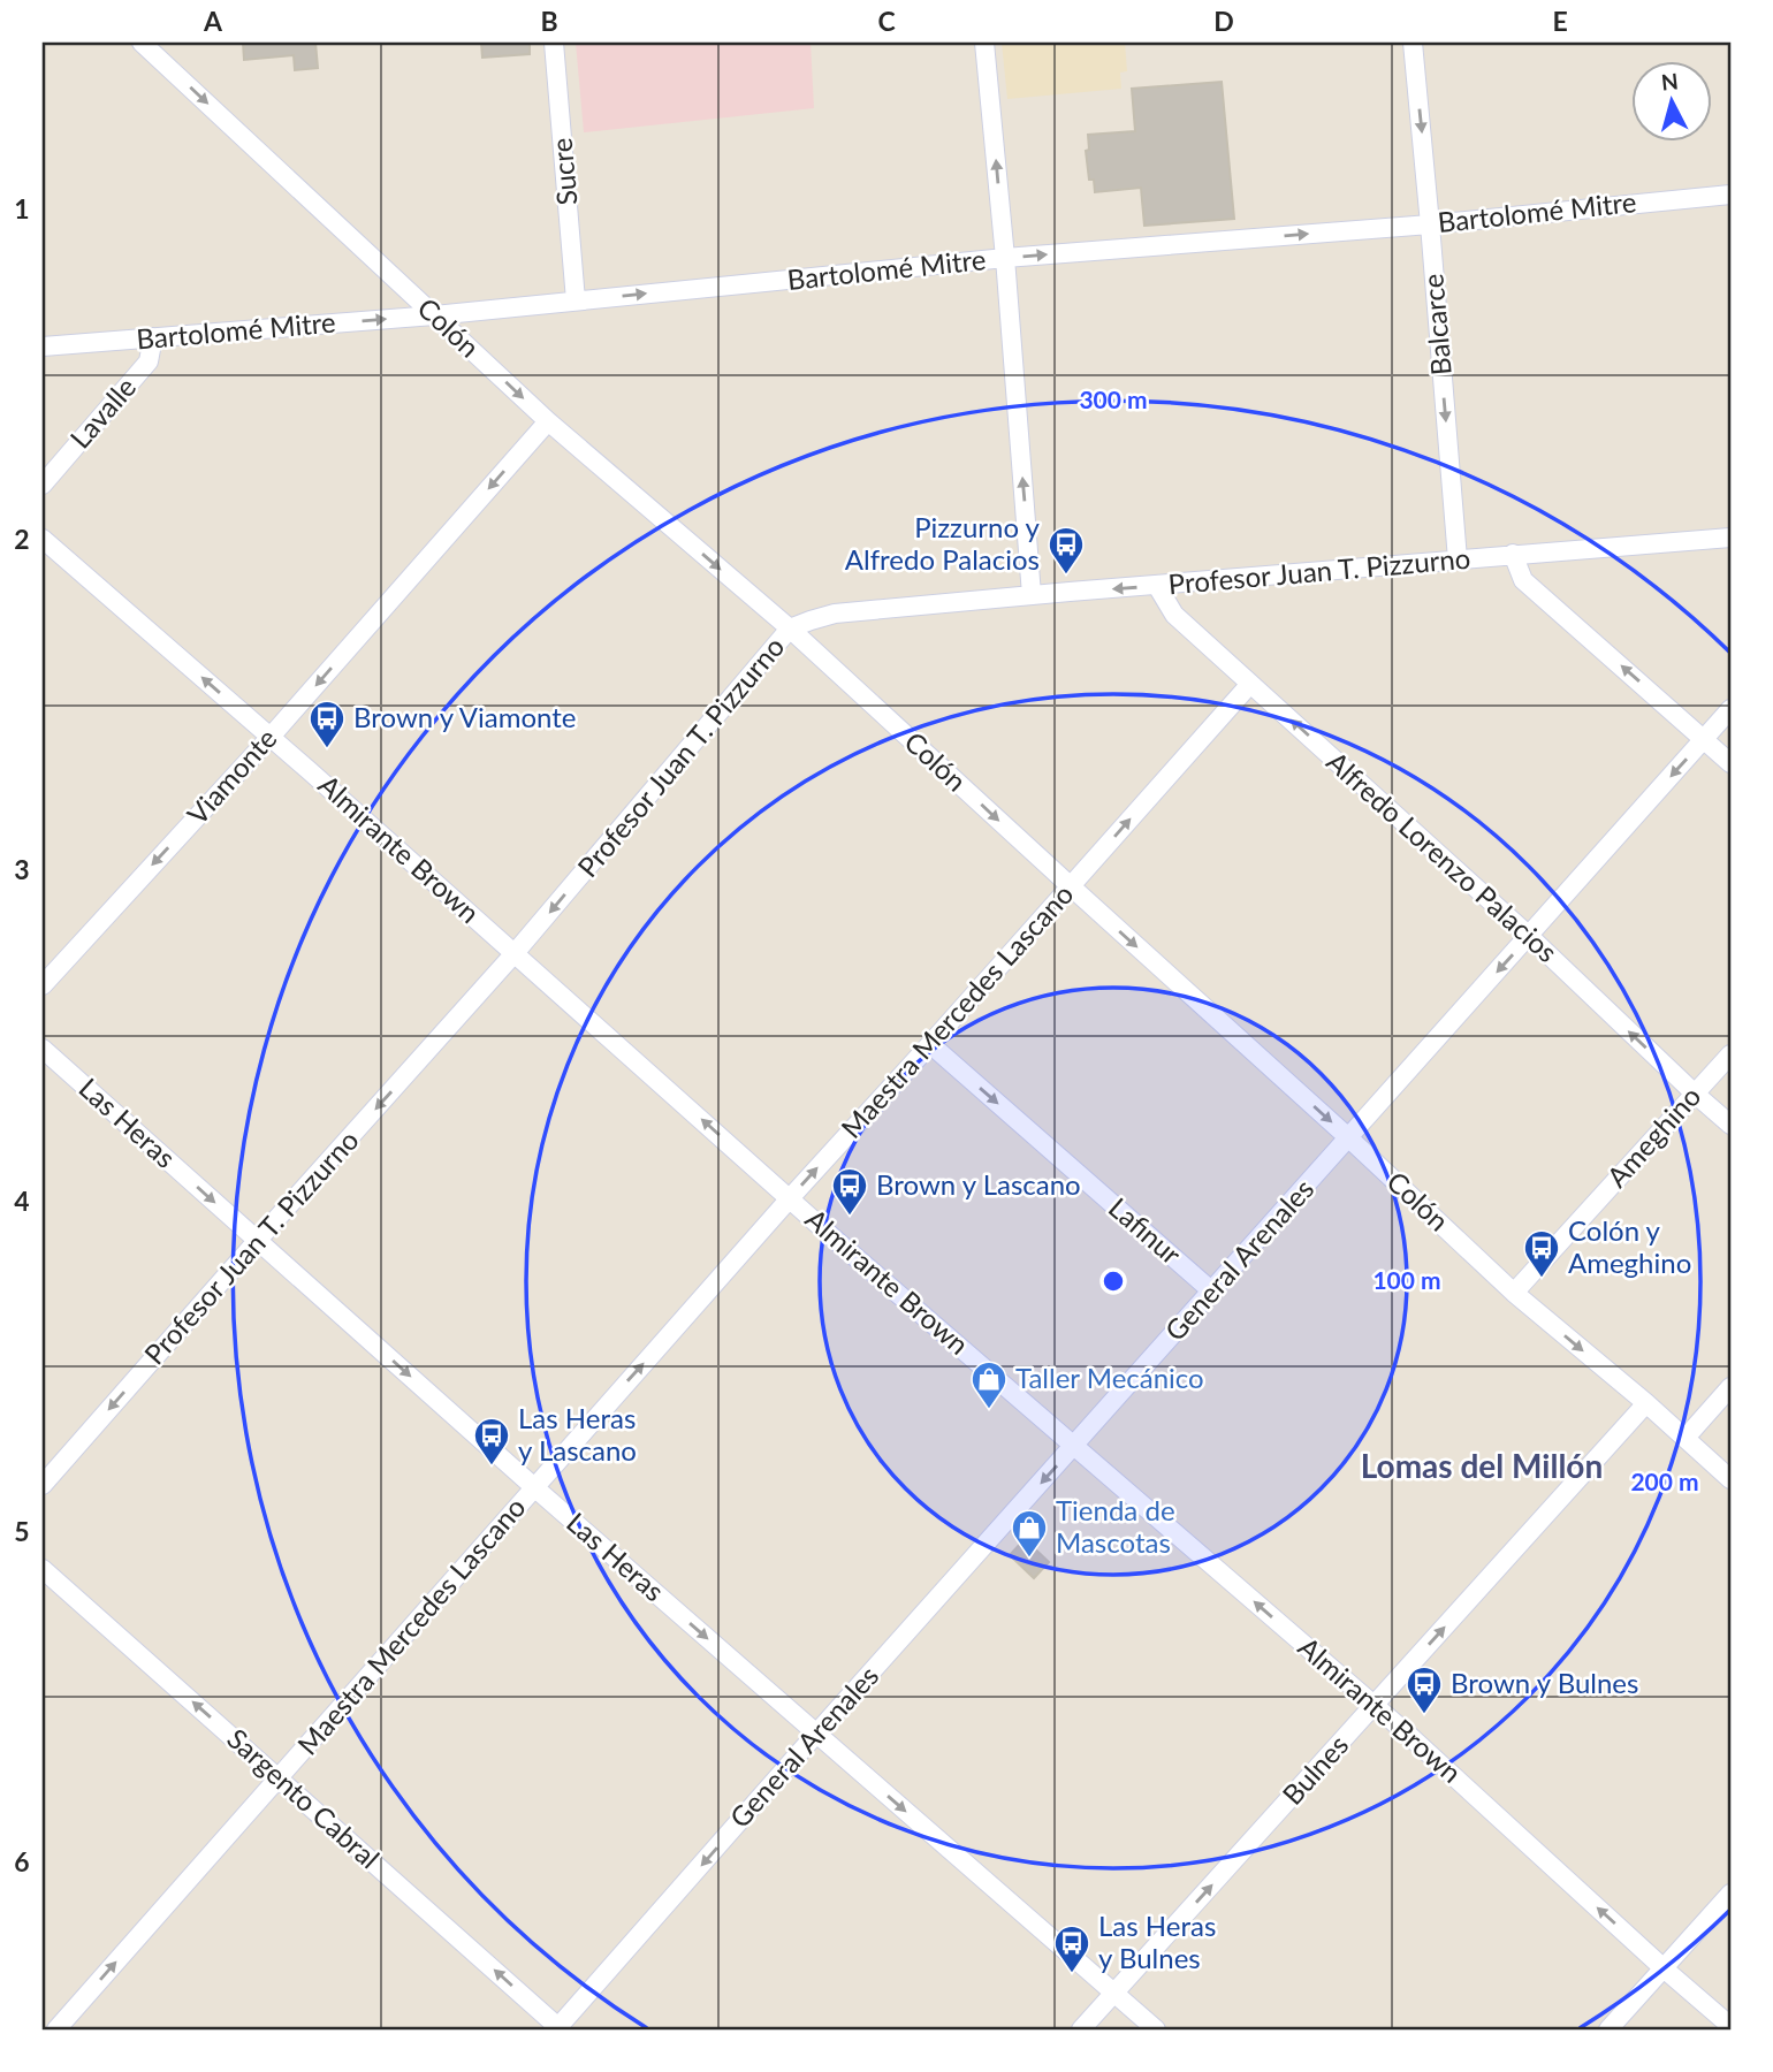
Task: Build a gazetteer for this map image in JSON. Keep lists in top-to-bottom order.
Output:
{
  "streets": {
    "street": [
      "Sucre",
      "Bartolomé Mitre",
      "Balcarce",
      "Colón",
      "Lavalle",
      "Profesor Juan T. Pizzurno",
      "Viamonte",
      "Almirante Brown",
      "Alfredo Lorenzo Palacios",
      "Maestra Mercedes Lascano",
      "Las Heras",
      "Ameghino",
      "Lafinur",
      "General Arenales",
      "Bulnes",
      "Sargento Cabral"
    ]
  },
  "crossings": [
    ["Sucre", "Bartolomé Mitre"],
    ["Bartolomé Mitre", "Balcarce"],
    ["Bartolomé Mitre", "Colón"],
    ["Bartolomé Mitre", "Lavalle"],
    ["Balcarce", "Profesor Juan T. Pizzurno"],
    ["Colón", "Profesor Juan T. Pizzurno"],
    ["Colón", "Viamonte"],
    ["Colón", "Maestra Mercedes Lascano"],
    ["Colón", "Ameghino"],
    ["Colón", "General Arenales"],
    ["Colón", "Bulnes"],
    ["Profesor Juan T. Pizzurno", "Almirante Brown"],
    ["Profesor Juan T. Pizzurno", "Alfredo Lorenzo Palacios"],
    ["Profesor Juan T. Pizzurno", "Las Heras"],
    ["Viamonte", "Almirante Brown"],
    ["Almirante Brown", "Maestra Mercedes Lascano"],
    ["Almirante Brown", "General Arenales"],
    ["Almirante Brown", "Bulnes"],
    ["Alfredo Lorenzo Palacios", "Maestra Mercedes Lascano"],
    ["Alfredo Lorenzo Palacios", "Ameghino"],
    ["Alfredo Lorenzo Palacios", "General Arenales"],
    ["Maestra Mercedes Lascano", "Las Heras"],
    ["Maestra Mercedes Lascano", "Lafinur"],
    ["Maestra Mercedes Lascano", "Sargento Cabral"],
    ["Las Heras", "General Arenales"],
    ["Las Heras", "Bulnes"],
    ["Lafinur", "General Arenales"],
    ["General Arenales", "Sargento Cabral"]
  ],
  "one_way": [
    "Bartolomé Mitre",
    "Balcarce",
    "Colón",
    "Profesor Juan T. Pizzurno",
    "Viamonte",
    "Almirante Brown",
    "Alfredo Lorenzo Palacios",
    "Maestra Mercedes Lascano",
    "Las Heras",
    "Lafinur",
    "General Arenales",
    "Bulnes",
    "Sargento Cabral"
  ],
  "districts": ["Lomas del Millón"],
  "places": {
    "bus stop": [
      "Pizzurno y Alfredo Palacios",
      "Brown y Viamonte",
      "Brown y Lascano",
      "Colón y Ameghino",
      "Las Heras y Lascano",
      "Brown y Bulnes",
      "Las Heras y Bulnes"
    ],
    "shop": ["Taller Mecánico", "Tienda de Mascotas"]
  },
  "north": "top",
  "grid": {
    "columns": [
      "A",
      "B",
      "C",
      "D",
      "E"
    ],
    "rows": [
      "1",
      "2",
      "3",
      "4",
      "5",
      "6"
    ]
  },
  "rings": ["300 m", "100 m", "200 m"]
}
